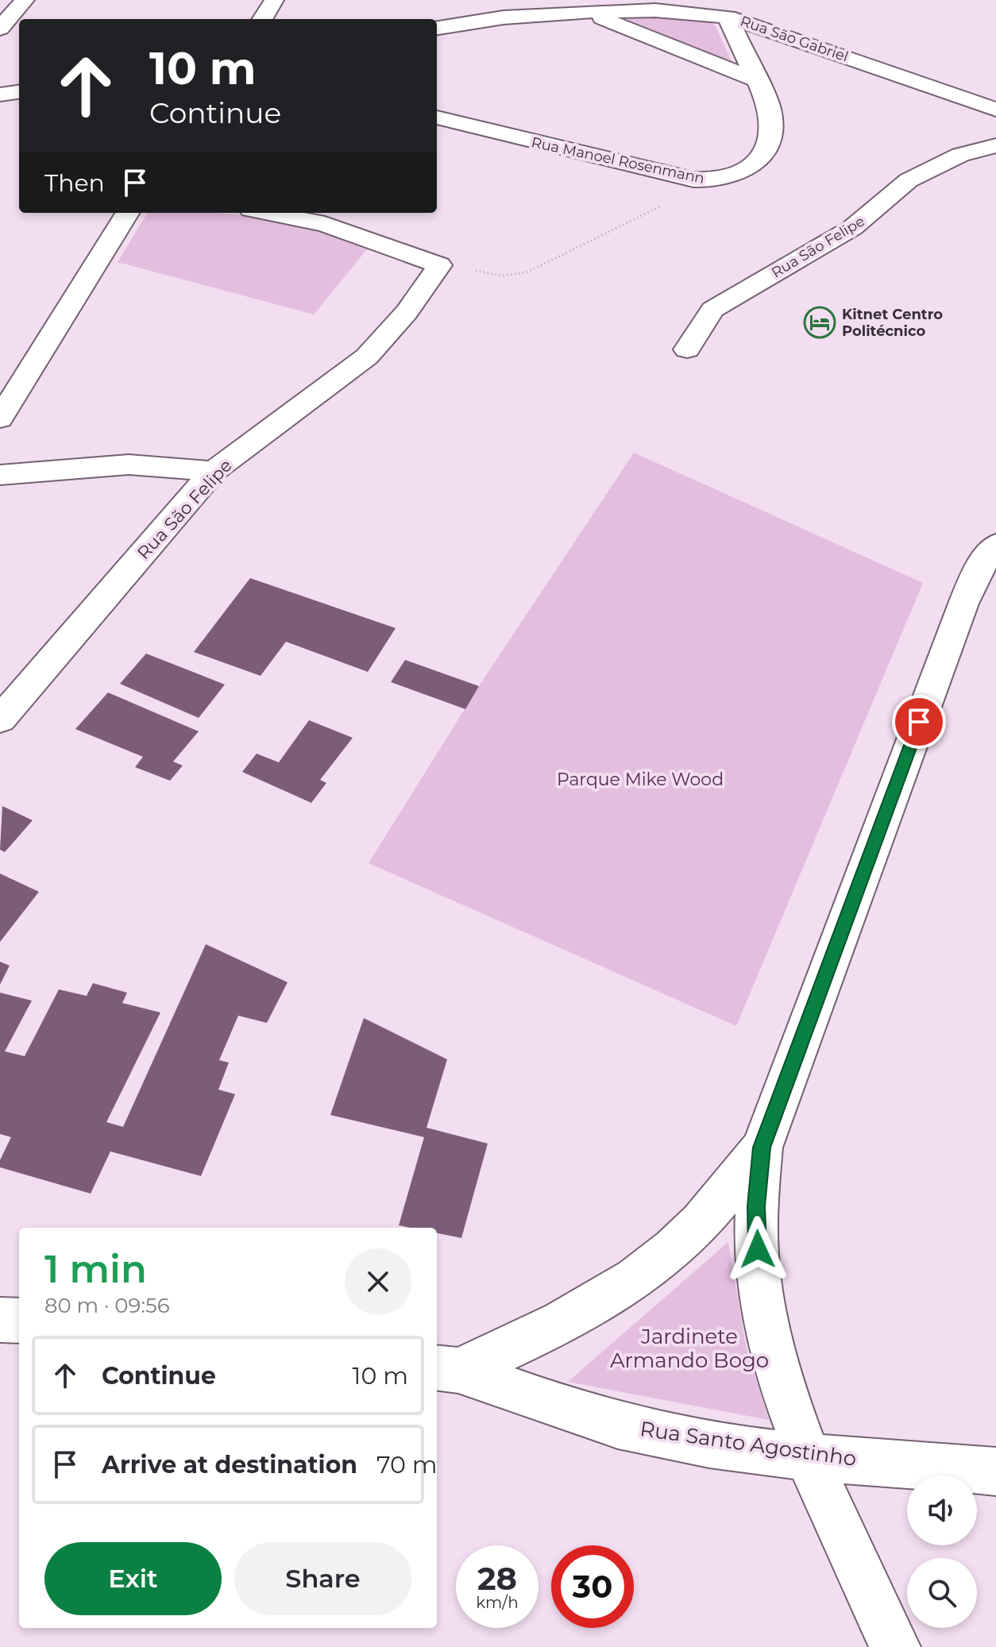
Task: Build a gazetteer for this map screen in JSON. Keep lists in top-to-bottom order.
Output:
{
  "streets": {
    "street": [
      "Rua São Gabriel",
      "Rua Manoel Rosenmann",
      "Rua São Felipe",
      "Rua Santo Agostinho"
    ]
  },
  "crossings": [
    ["Rua São Gabriel", "Rua Manoel Rosenmann"]
  ],
  "parks": ["Parque Mike Wood", "Jardinete Armando Bogo"],
  "places": {
    "hotel": ["Kitnet Centro Politécnico"]
  },
  "page": {
    "turn": ["10 m", "Continue"],
    "then": "Then",
    "heading": ["1 min", "80 m · 09:56"],
    "list": [
      {
        "name": "Continue",
        "value": "10 m"
      },
      {
        "name": "Arrive at destination",
        "value": "70 m"
      }
    ],
    "buttons": ["Exit", "Share"],
    "speed": "28 km/h",
    "limit": "30"
  }
}
